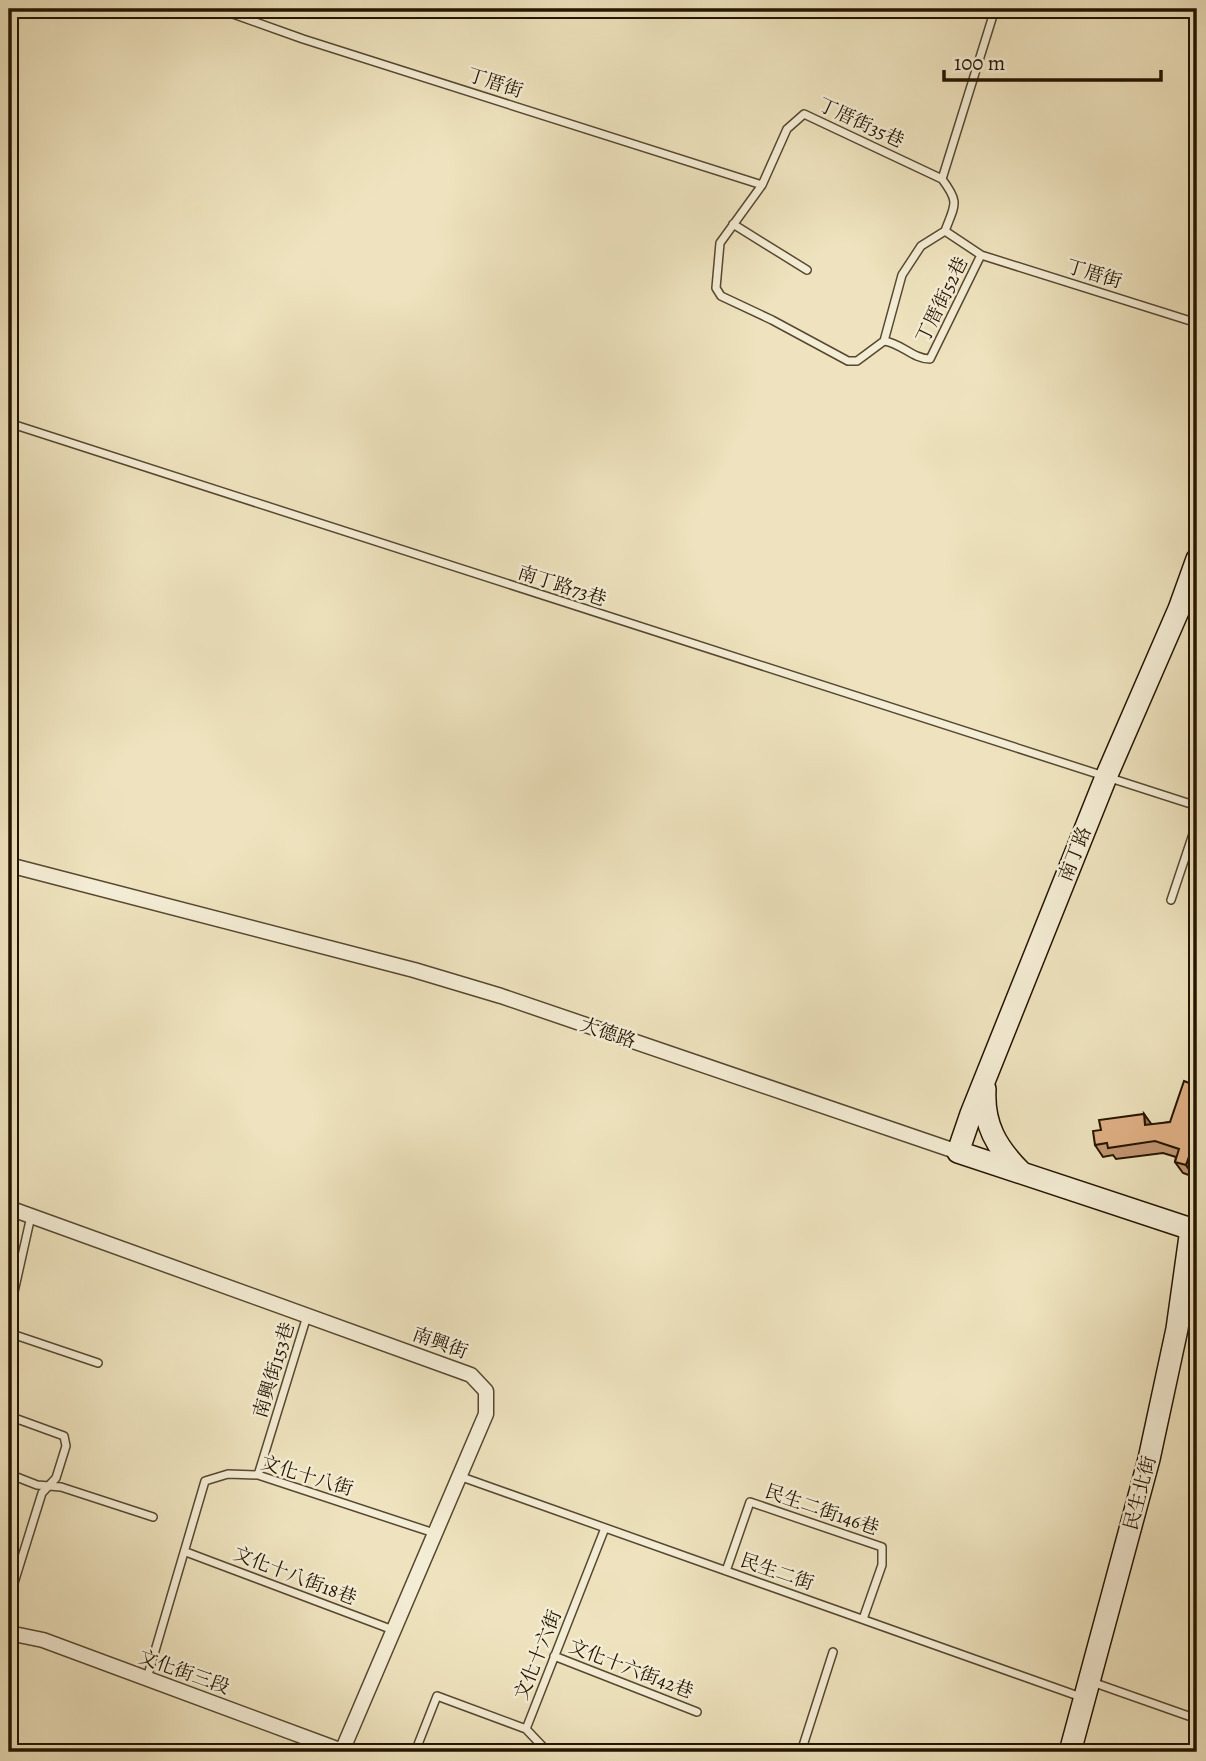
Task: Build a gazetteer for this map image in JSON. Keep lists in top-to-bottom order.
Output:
{
  "streets": {
    "street": [
      "南丁路",
      "大德路",
      "南興街",
      "民生北街",
      "文化街三段"
    ],
    "lane": [
      "丁厝街",
      "丁厝街35巷",
      "丁厝街52巷",
      "南丁路73巷",
      "南興街153巷",
      "文化十八街",
      "民生二街146巷",
      "民生二街",
      "文化十八街18巷",
      "文化十六街",
      "文化十六街42巷"
    ]
  },
  "crossings": [
    ["丁厝街", "丁厝街35巷"],
    ["丁厝街", "丁厝街52巷"],
    ["丁厝街35巷", "丁厝街52巷"],
    ["南丁路73巷", "南丁路"],
    ["南丁路", "大德路"],
    ["大德路", "民生北街"],
    ["南興街", "南興街153巷"],
    ["南興街", "文化十八街"],
    ["南興街", "民生二街"],
    ["南興街", "文化十八街18巷"],
    ["南興街", "文化街三段"],
    ["南興街153巷", "文化十八街"],
    ["文化十八街", "文化十八街18巷"],
    ["文化十八街", "文化街三段"],
    ["民生北街", "民生二街"],
    ["民生二街146巷", "民生二街"],
    ["民生二街", "文化十六街"],
    ["文化十六街", "文化十六街42巷"]
  ],
  "scale_bar": "100 m"
}
